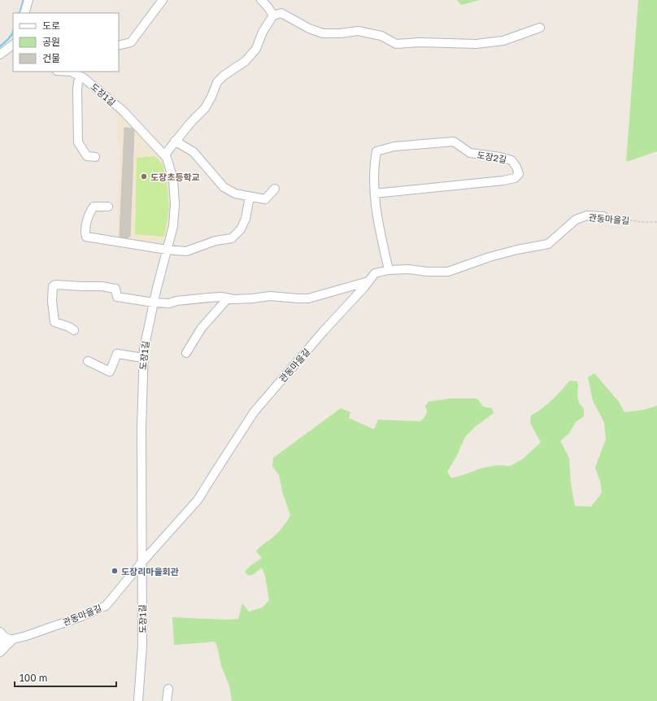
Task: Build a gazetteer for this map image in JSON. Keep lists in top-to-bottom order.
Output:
{
  "streets": {
    "street": ["도장1길", "도장2길", "관동마을길"]
  },
  "crossings": [
    ["도장1길", "관동마을길"],
    ["도장2길", "관동마을길"]
  ],
  "places": ["도장초등학교", "도장리마을회관"],
  "legend": ["도로", "공원", "건물"],
  "scale_bar": "100 m"
}
